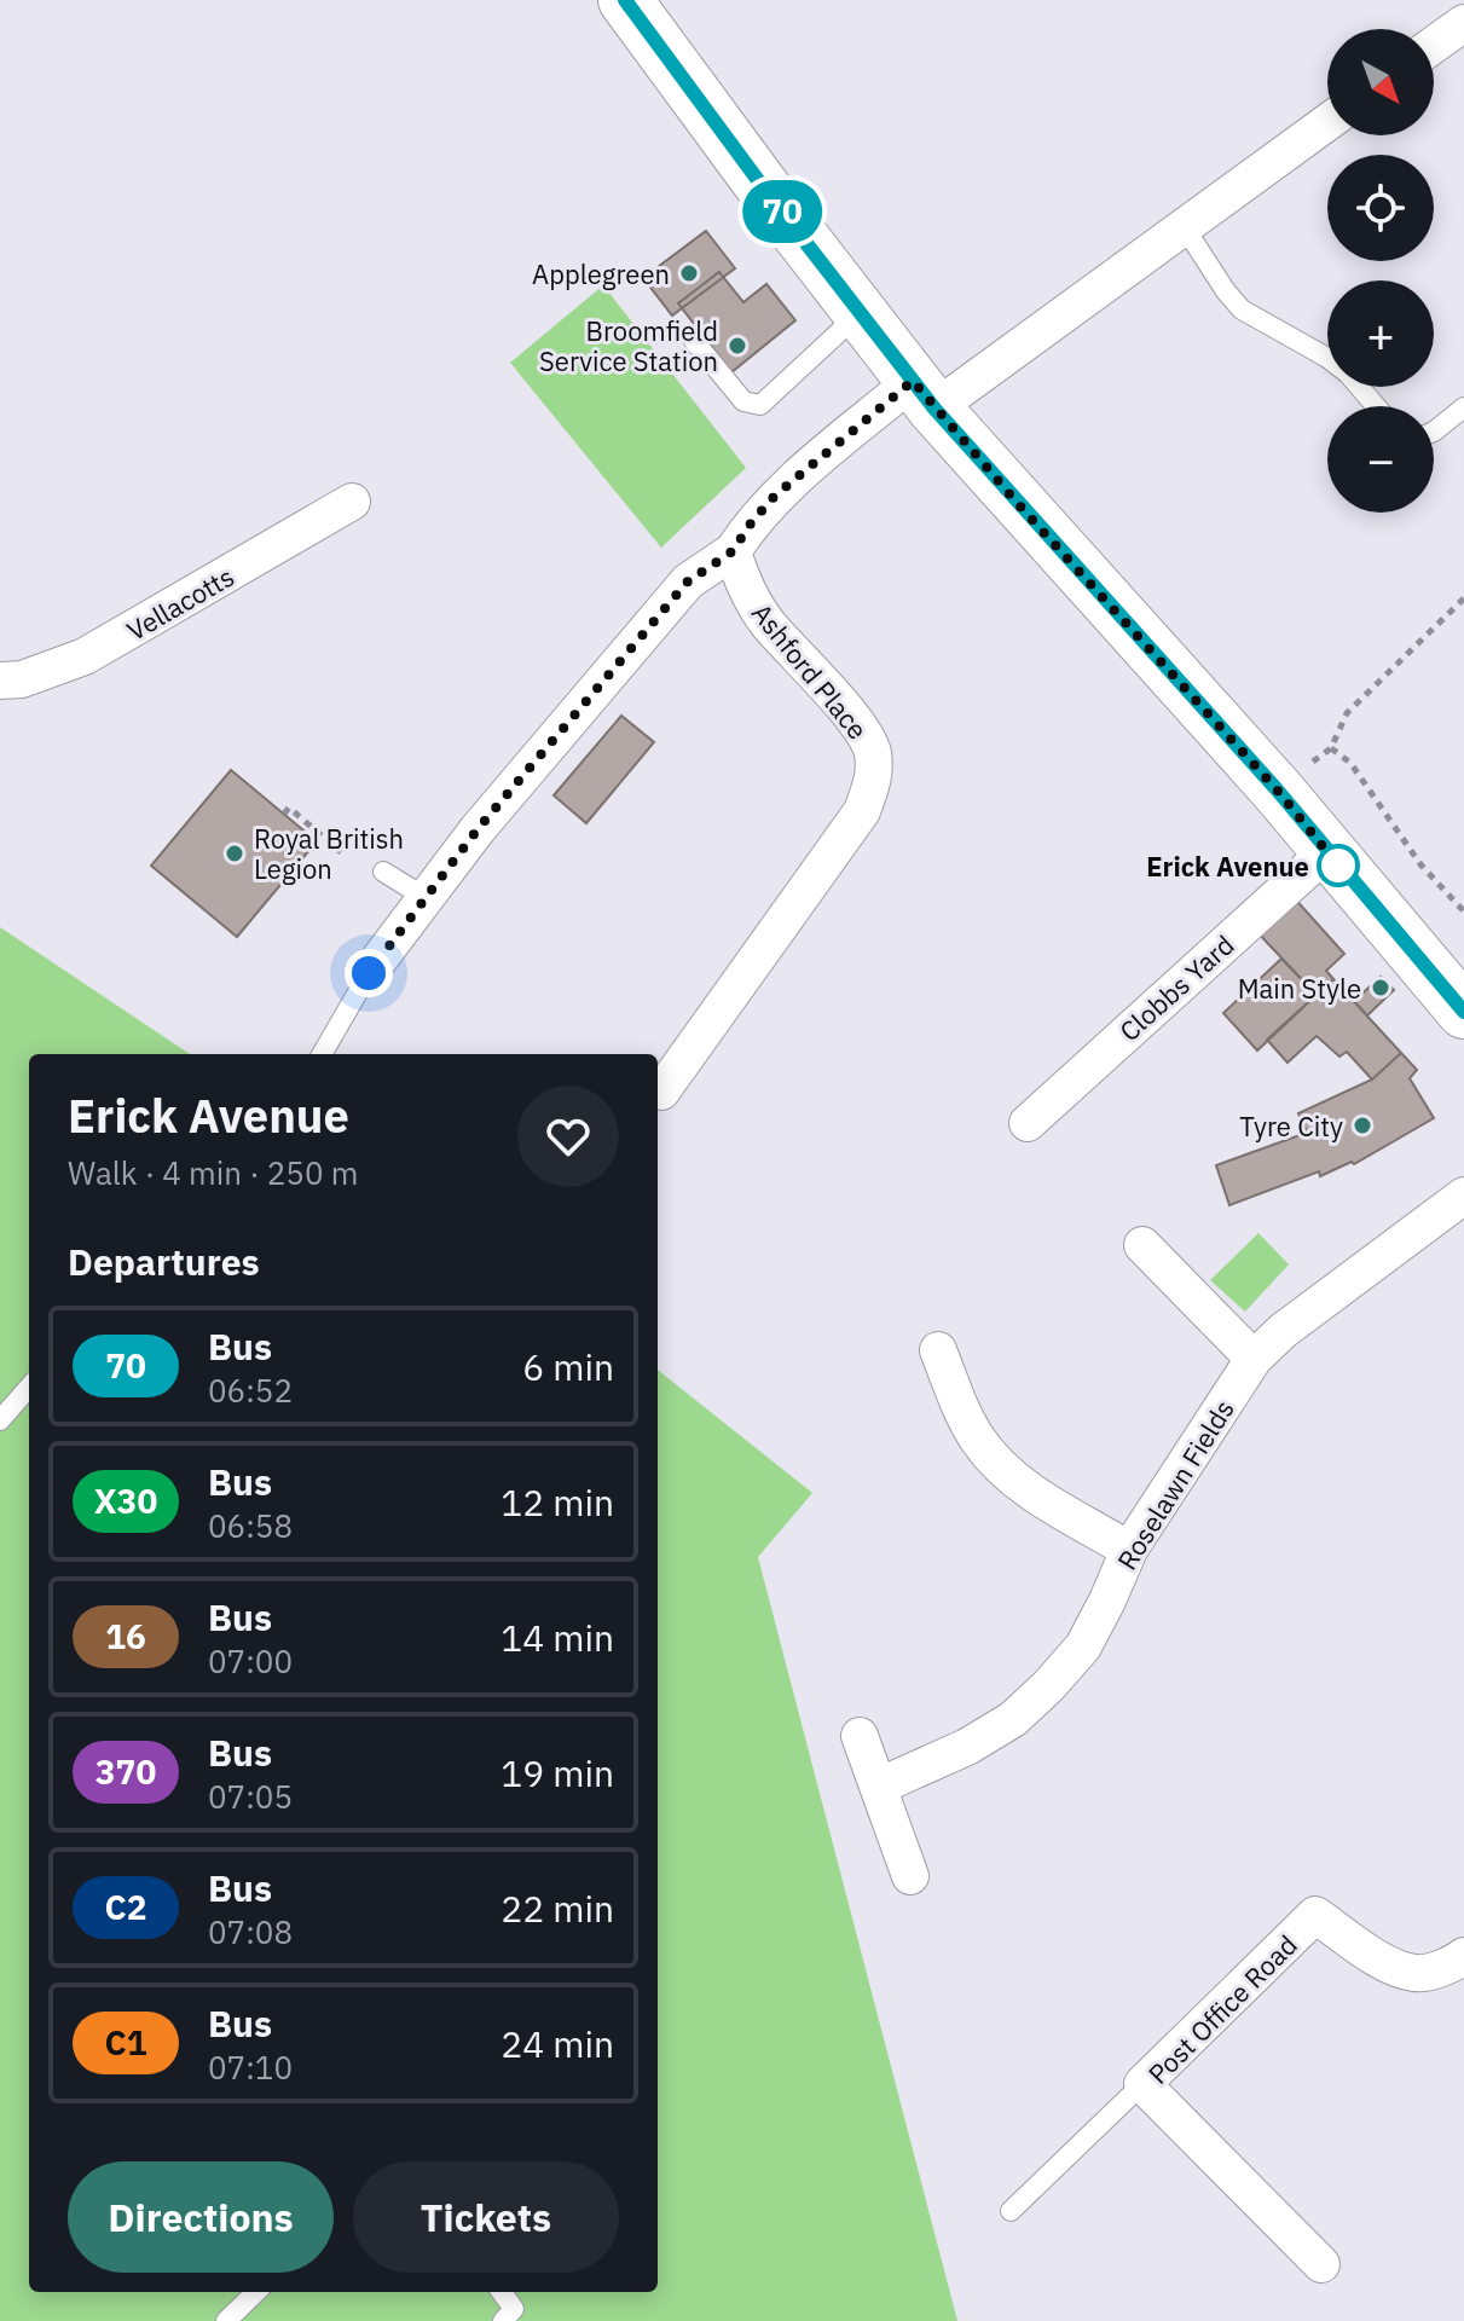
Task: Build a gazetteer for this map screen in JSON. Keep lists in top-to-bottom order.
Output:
{
  "streets": {
    "street": [
      "Vellacotts",
      "Ashford Place",
      "Clobbs Yard",
      "Roselawn Fields",
      "Post Office Road"
    ]
  },
  "places": [
    "Applegreen",
    "Broomfield Service Station",
    "Royal British Legion",
    "Erick Avenue",
    "Main Style",
    "Tyre City"
  ],
  "lines": ["bus line 70"],
  "north": "bottom right",
  "page": {
    "on_map": "70",
    "map_buttons": ["+", "−"],
    "heading": [
      ["Erick Avenue", "Walk · 4 min · 250 m"],
      "Departures"
    ],
    "list": [
      {
        "mark": "70",
        "name": "Bus",
        "note": "06:52",
        "value": "6 min"
      },
      {
        "mark": "X30",
        "name": "Bus",
        "note": "06:58",
        "value": "12 min"
      },
      {
        "mark": "16",
        "name": "Bus",
        "note": "07:00",
        "value": "14 min"
      },
      {
        "mark": "370",
        "name": "Bus",
        "note": "07:05",
        "value": "19 min"
      },
      {
        "mark": "C2",
        "name": "Bus",
        "note": "07:08",
        "value": "22 min"
      },
      {
        "mark": "C1",
        "name": "Bus",
        "note": "07:10",
        "value": "24 min"
      }
    ],
    "buttons": ["Directions", "Tickets"]
  }
}
